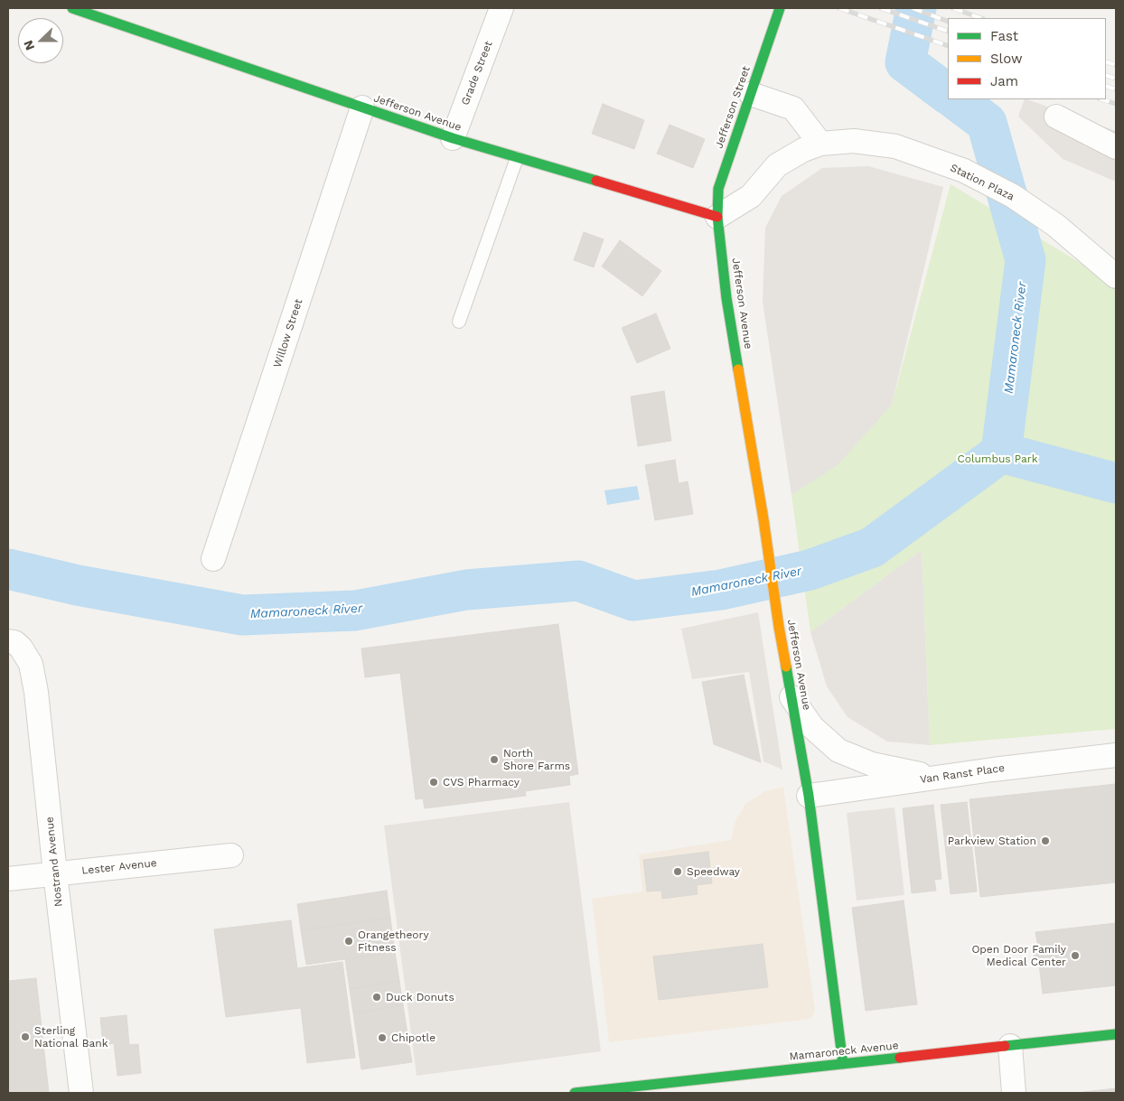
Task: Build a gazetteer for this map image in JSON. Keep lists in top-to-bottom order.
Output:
{
  "streets": {
    "street": [
      "Grade Street",
      "Jefferson Street",
      "Jefferson Avenue",
      "Station Plaza",
      "Willow Street",
      "Van Ranst Place",
      "Nostrand Avenue",
      "Lester Avenue",
      "Mamaroneck Avenue"
    ]
  },
  "crossings": [
    ["Grade Street", "Jefferson Avenue"],
    ["Jefferson Street", "Jefferson Avenue"],
    ["Jefferson Street", "Station Plaza"],
    ["Jefferson Avenue", "Station Plaza"],
    ["Jefferson Avenue", "Willow Street"],
    ["Jefferson Avenue", "Van Ranst Place"],
    ["Jefferson Avenue", "Mamaroneck Avenue"],
    ["Nostrand Avenue", "Lester Avenue"]
  ],
  "water": ["Mamaroneck River"],
  "parks": ["Columbus Park"],
  "places": [
    "North Shore Farms",
    "CVS Pharmacy",
    "Parkview Station",
    "Speedway",
    "Orangetheory Fitness",
    "Open Door Family Medical Center",
    "Duck Donuts",
    "Sterling National Bank",
    "Chipotle"
  ],
  "legend": ["Fast", "Slow", "Jam"],
  "north": "left"
}
